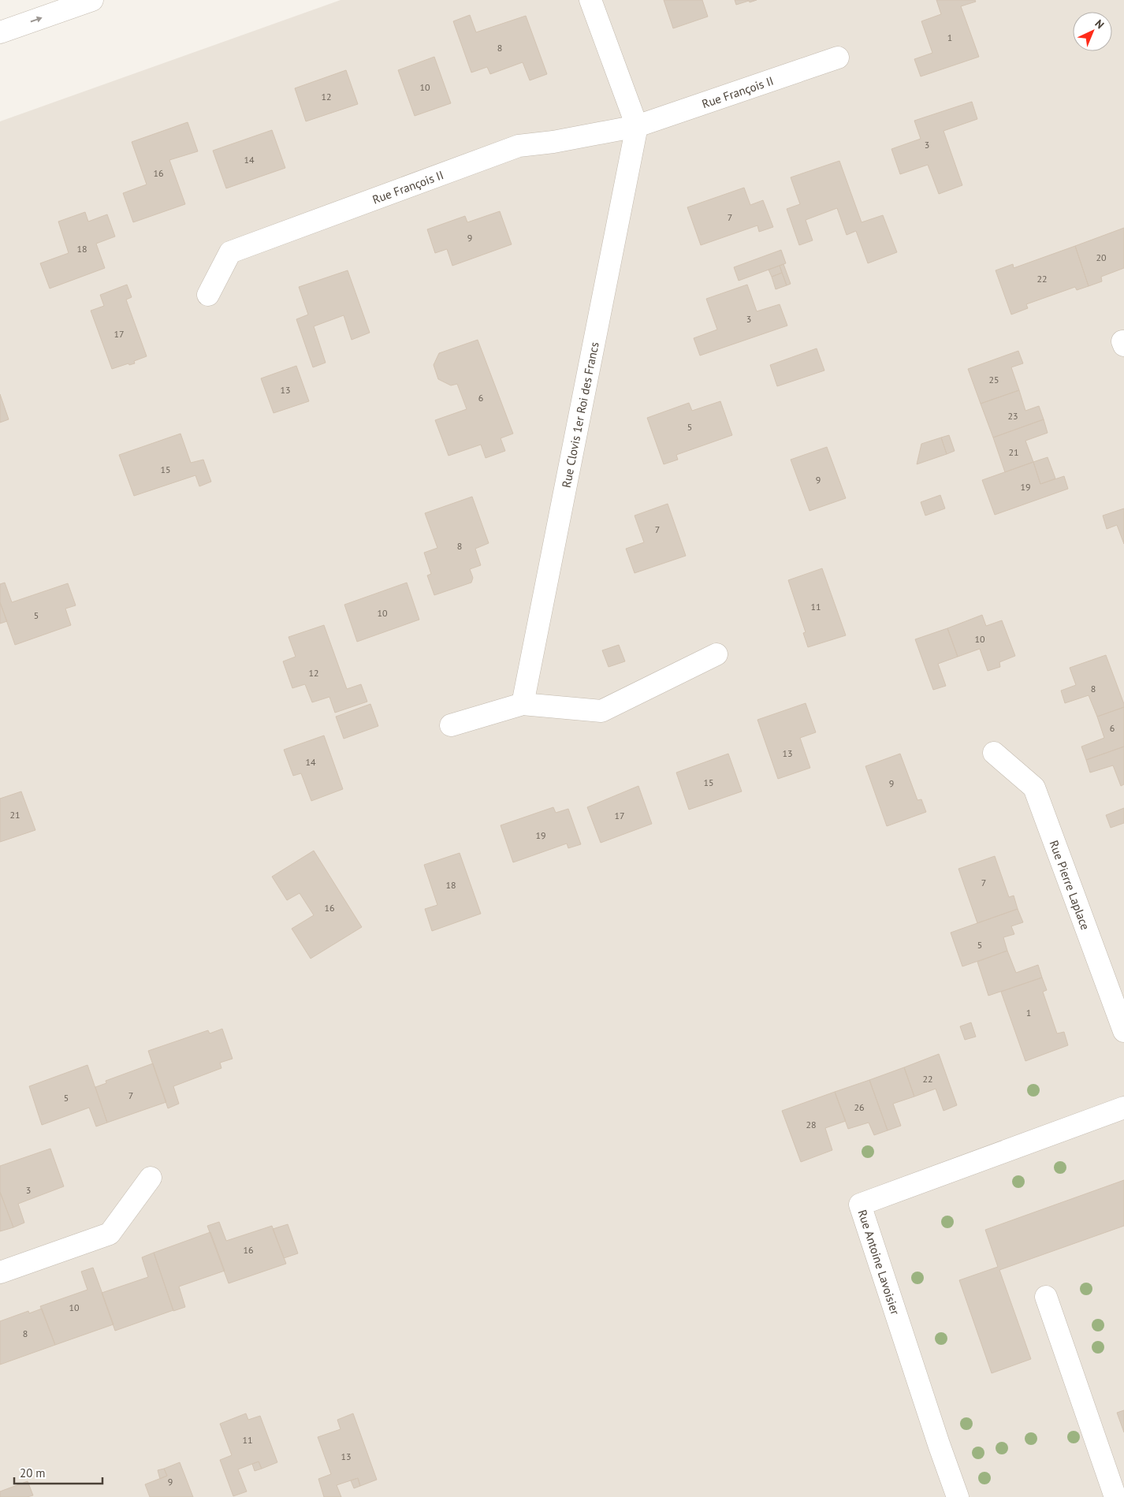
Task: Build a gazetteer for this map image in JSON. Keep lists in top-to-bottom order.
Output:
{
  "streets": {
    "street": [
      "Rue François II",
      "Rue Clovis 1er Roi des Francs",
      "Rue Pierre Laplace",
      "Rue Antoine Lavoisier"
    ]
  },
  "crossings": [
    ["Rue François II", "Rue Clovis 1er Roi des Francs"]
  ],
  "house_numbers": [
    "1",
    "8",
    "10",
    "12",
    "3",
    "14",
    "16",
    "7",
    "9",
    "18",
    "20",
    "22",
    "3",
    "17",
    "25",
    "13",
    "6",
    "23",
    "5",
    "21",
    "15",
    "9",
    "19",
    "7",
    "8",
    "11",
    "10",
    "5",
    "10",
    "12",
    "8",
    "6",
    "13",
    "14",
    "15",
    "9",
    "21",
    "17",
    "19",
    "7",
    "18",
    "16",
    "5",
    "1",
    "22",
    "7",
    "5",
    "26",
    "28",
    "3",
    "16",
    "10",
    "8",
    "11",
    "13",
    "9"
  ],
  "scale_bar": "20 m",
  "north": "top right"
}
